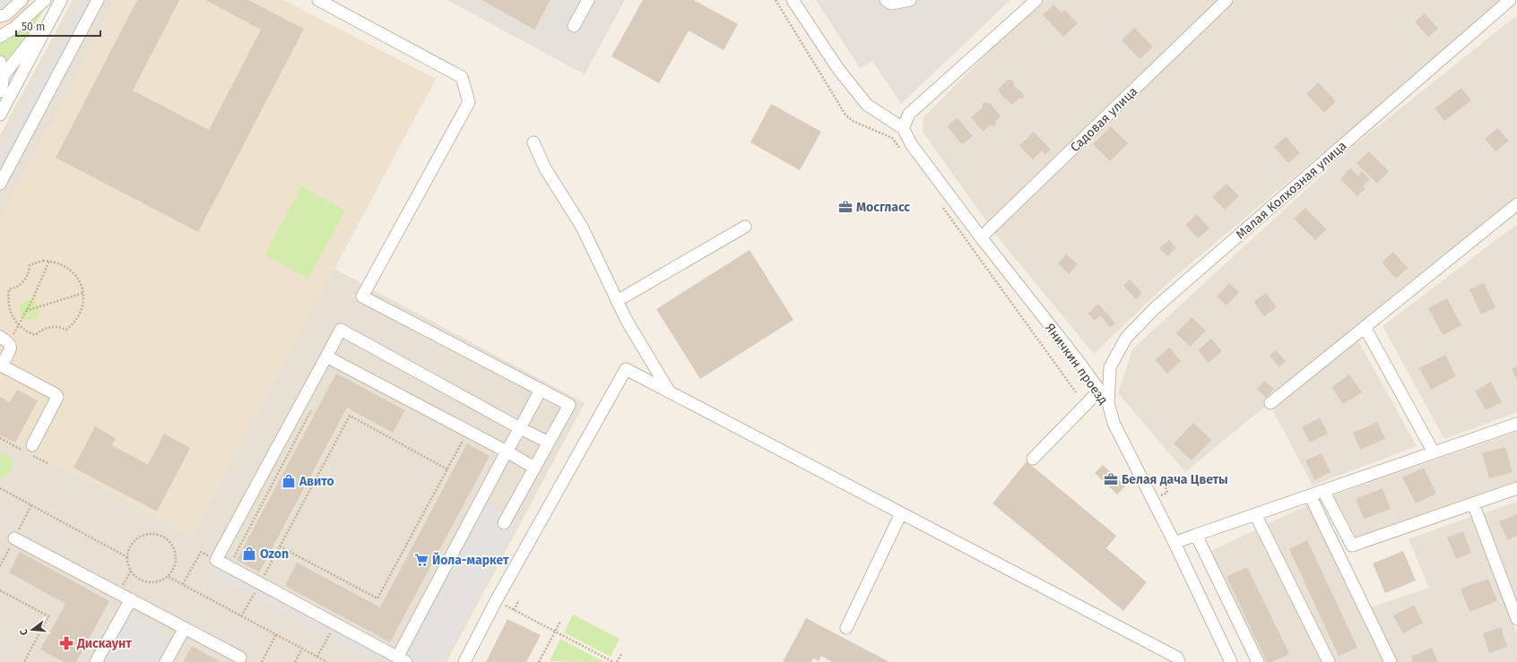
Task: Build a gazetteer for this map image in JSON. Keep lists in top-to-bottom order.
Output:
{
  "streets": {
    "street": ["Садовая улица", "Малая Колхозная улица", "Яничкин проезд"]
  },
  "crossings": [
    ["Садовая улица", "Яничкин проезд"],
    ["Малая Колхозная улица", "Яничкин проезд"]
  ],
  "places": {
    "office": ["Мосгласс", "Белая дача Цветы"],
    "shop": ["Авито", "Ozon"],
    "supermarket": ["Йола-маркет"],
    "pharmacy": ["Дискаунт"]
  },
  "scale_bar": "50 m",
  "north": "left"
}
